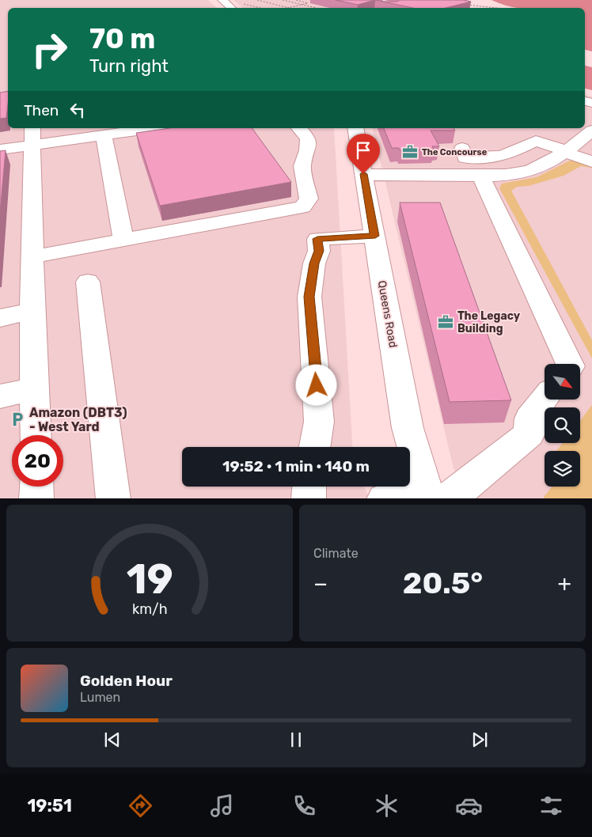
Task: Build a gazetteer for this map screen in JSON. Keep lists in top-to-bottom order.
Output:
{
  "streets": {
    "street": ["Queens Road"]
  },
  "places": {
    "office": ["The Concourse", "The Legacy Building"],
    "parking": ["Amazon (DBT3) - West Yard"]
  },
  "north": "bottom right",
  "page": {
    "turn": ["70 m", "Turn right"],
    "then": "Then",
    "limit": "20",
    "trip": "19:52 · 1 min · 140 m",
    "tile": "Climate",
    "heat": ["−", "20.5°", "+"],
    "song": ["Golden Hour", "Lumen"],
    "tabs": "19:51",
    "gauge": ["19", "km/h"]
  }
}
